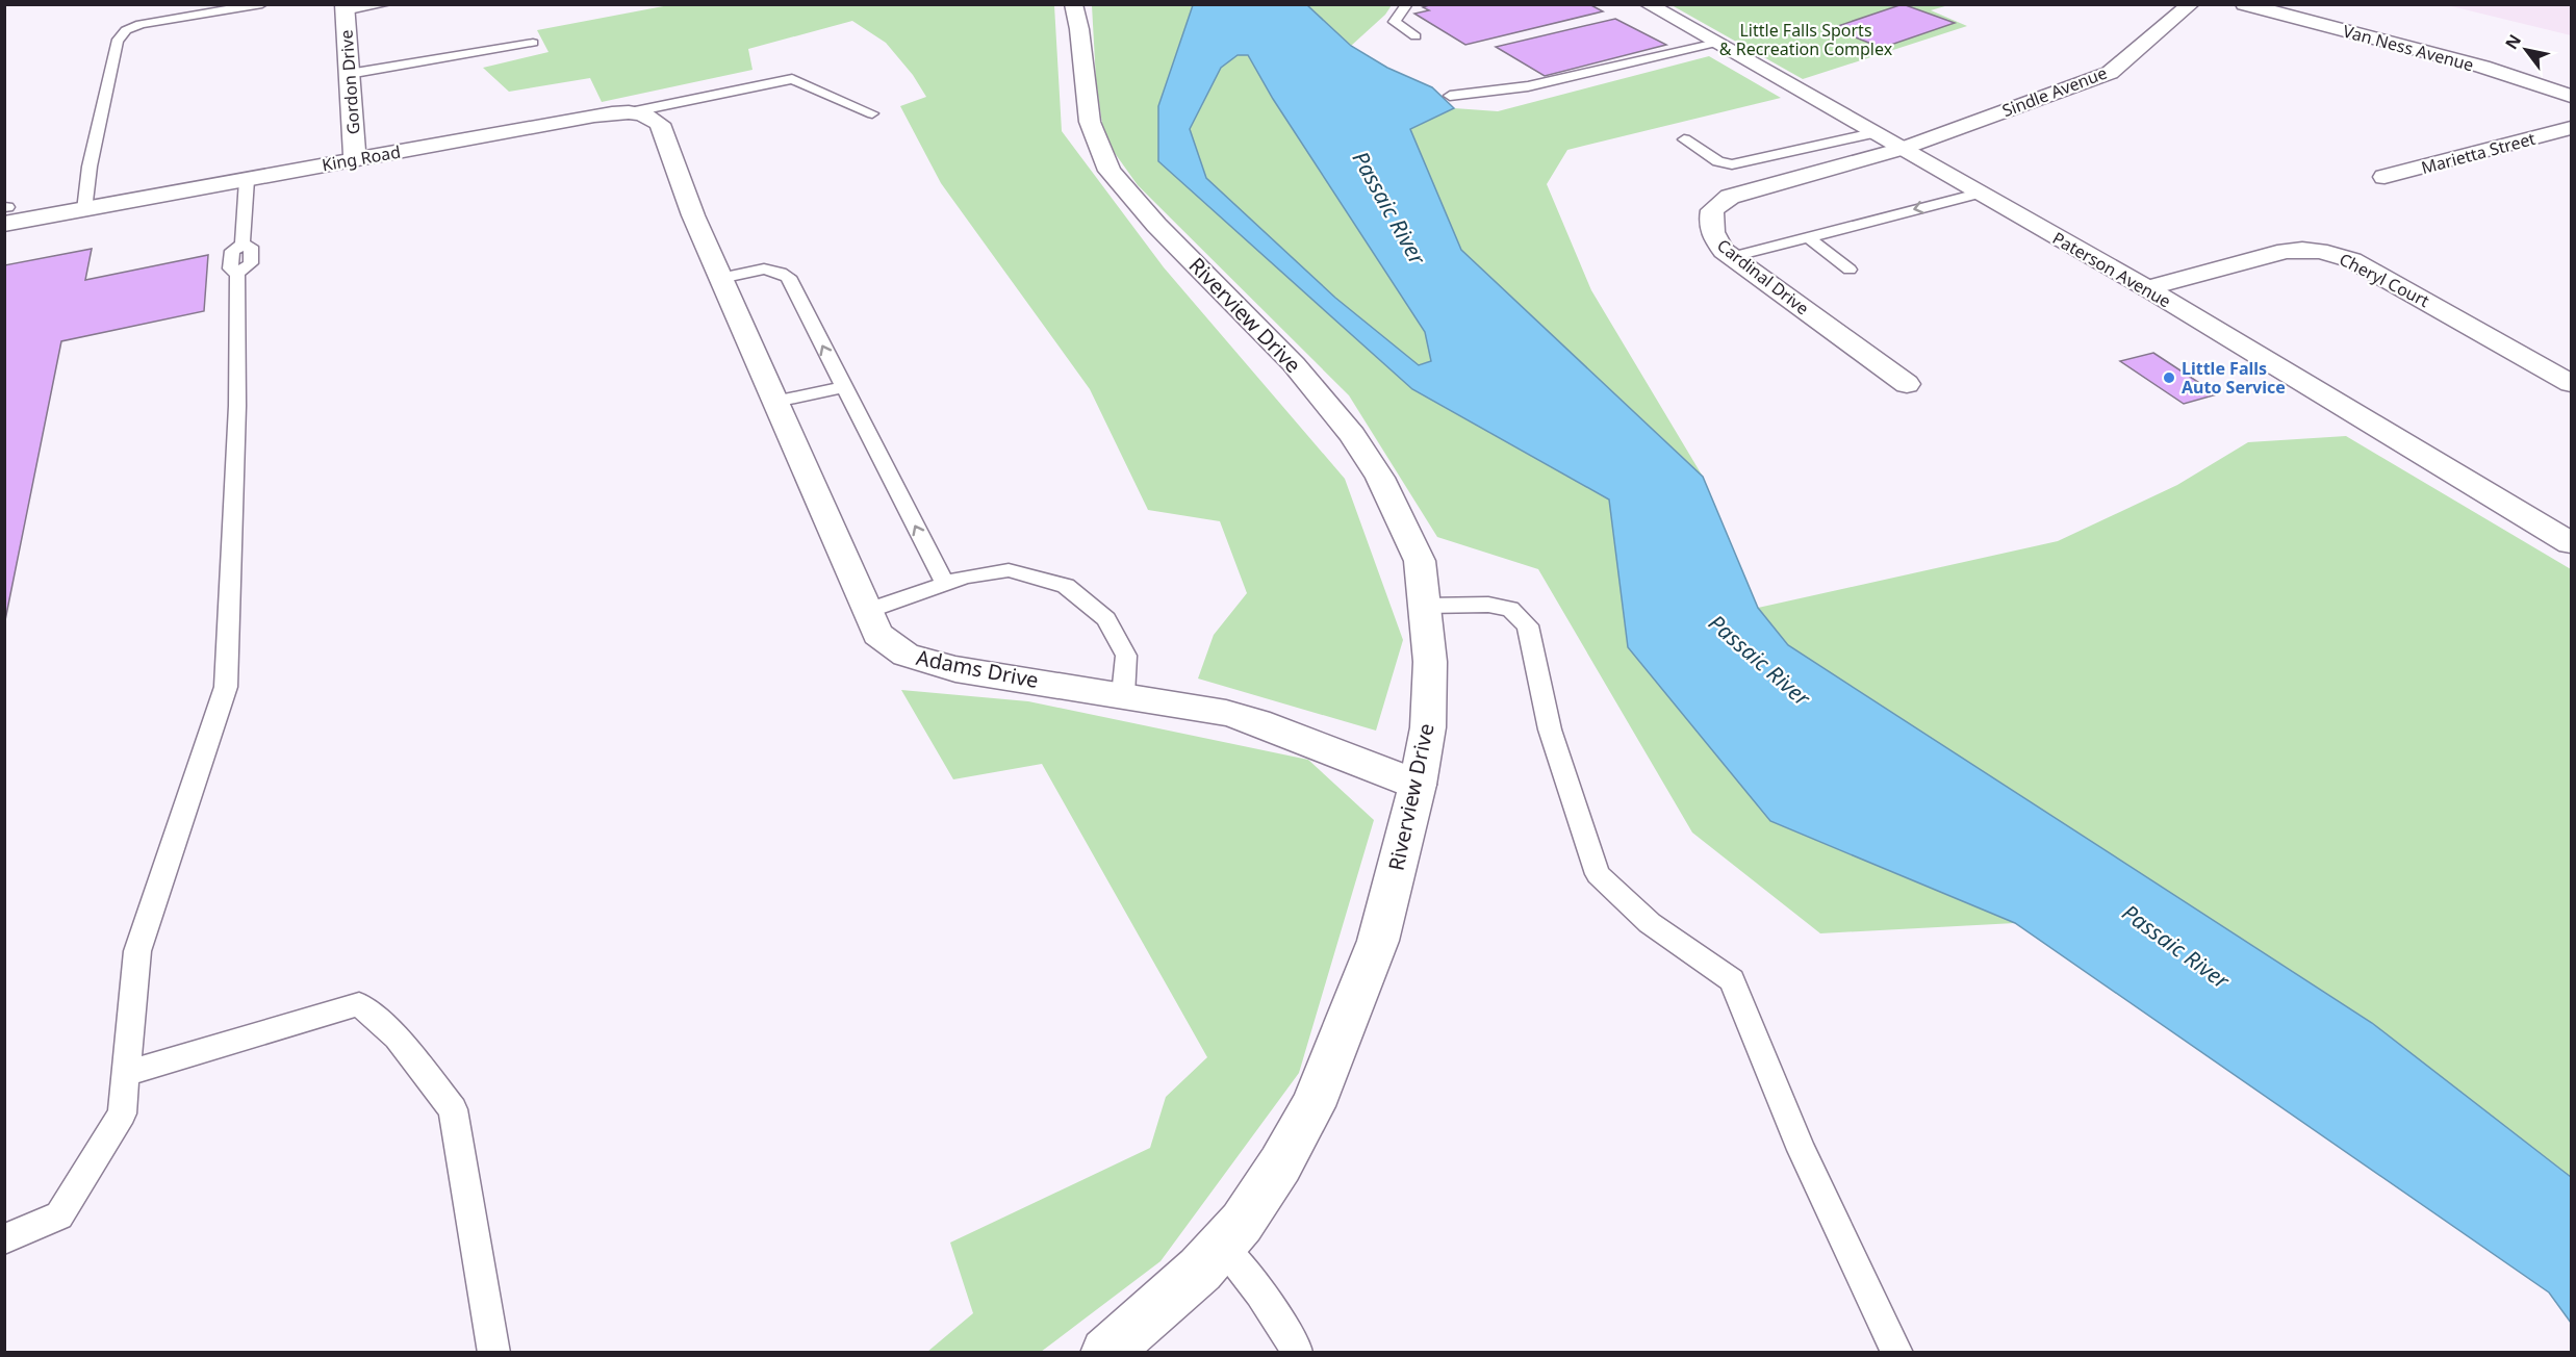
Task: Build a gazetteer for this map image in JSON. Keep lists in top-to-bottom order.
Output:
{
  "streets": {
    "street": [
      "Van Ness Avenue",
      "Gordon Drive",
      "Sindle Avenue",
      "Marietta Street",
      "King Road",
      "Paterson Avenue",
      "Cardinal Drive",
      "Cheryl Court",
      "Riverview Drive",
      "Adams Drive"
    ]
  },
  "crossings": [
    ["Gordon Drive", "King Road"],
    ["Sindle Avenue", "Paterson Avenue"],
    ["Sindle Avenue", "Cardinal Drive"],
    ["King Road", "Adams Drive"],
    ["Paterson Avenue", "Cardinal Drive"],
    ["Paterson Avenue", "Cheryl Court"],
    ["Riverview Drive", "Adams Drive"]
  ],
  "water": ["Passaic River"],
  "parks": ["Little Falls Sports & Recreation Complex"],
  "places": ["Little Falls Auto Service"],
  "north": "top left"
}
